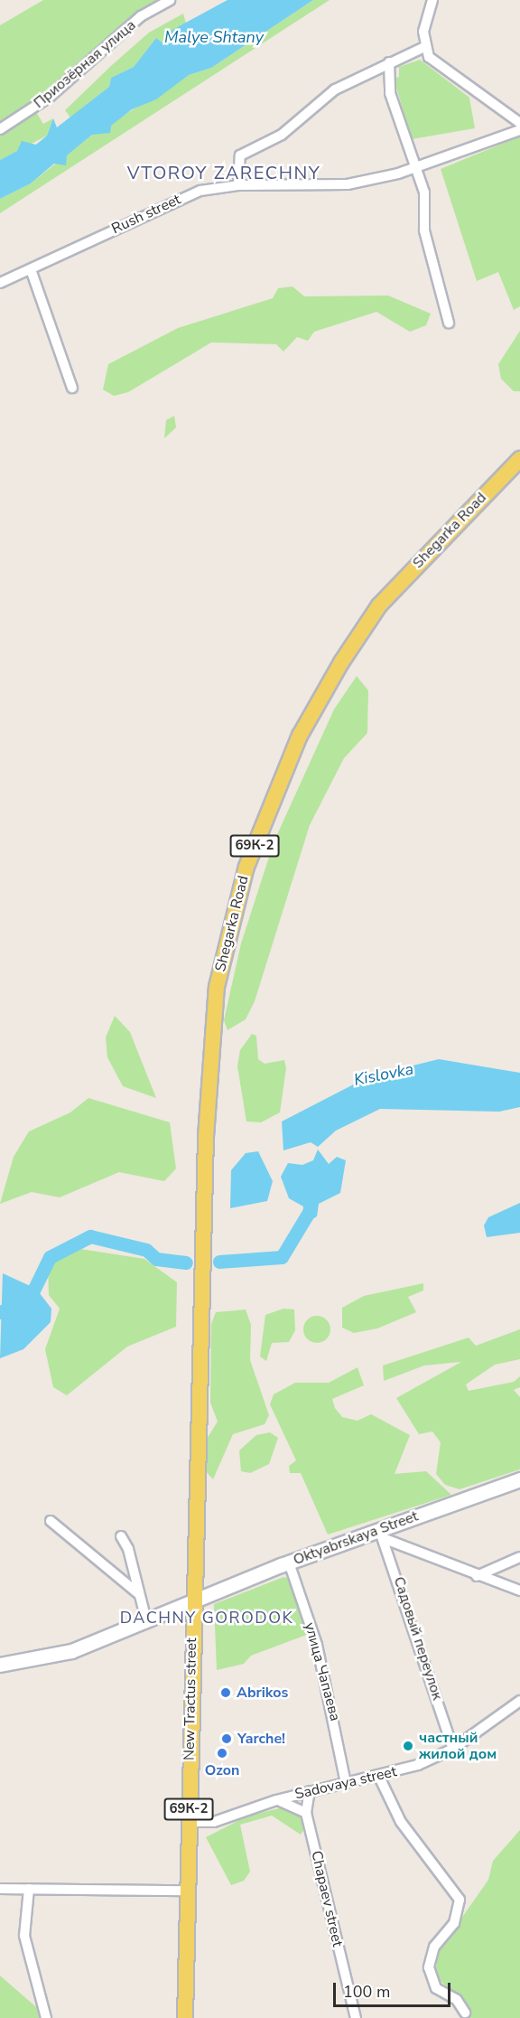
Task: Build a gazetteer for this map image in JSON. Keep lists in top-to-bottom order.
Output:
{
  "streets": {
    "main road": ["Shegarka Road", "69К-2", "New Tractus street"],
    "street": [
      "Приозёрная улица",
      "Rush street",
      "Oktyabrskaya Street",
      "Садовый переулок",
      "улица Чапаева",
      "Sadovaya street",
      "Chapaev street"
    ]
  },
  "crossings": [
    ["Shegarka Road", "New Tractus street"],
    ["Oktyabrskaya Street", "Садовый переулок"],
    ["Oktyabrskaya Street", "улица Чапаева"],
    ["Oktyabrskaya Street", "New Tractus street"],
    ["Садовый переулок", "Sadovaya street"],
    ["улица Чапаева", "Sadovaya street"],
    ["New Tractus street", "Sadovaya street"]
  ],
  "districts": ["VTOROY ZARECHNY", "DACHNY GORODOK"],
  "water": ["Malye Shtany", "Kislovka"],
  "places": [
    "Abrikos",
    "Yarche!",
    "частный жилой дом",
    "Ozon"
  ],
  "scale_bar": "100 m"
}
